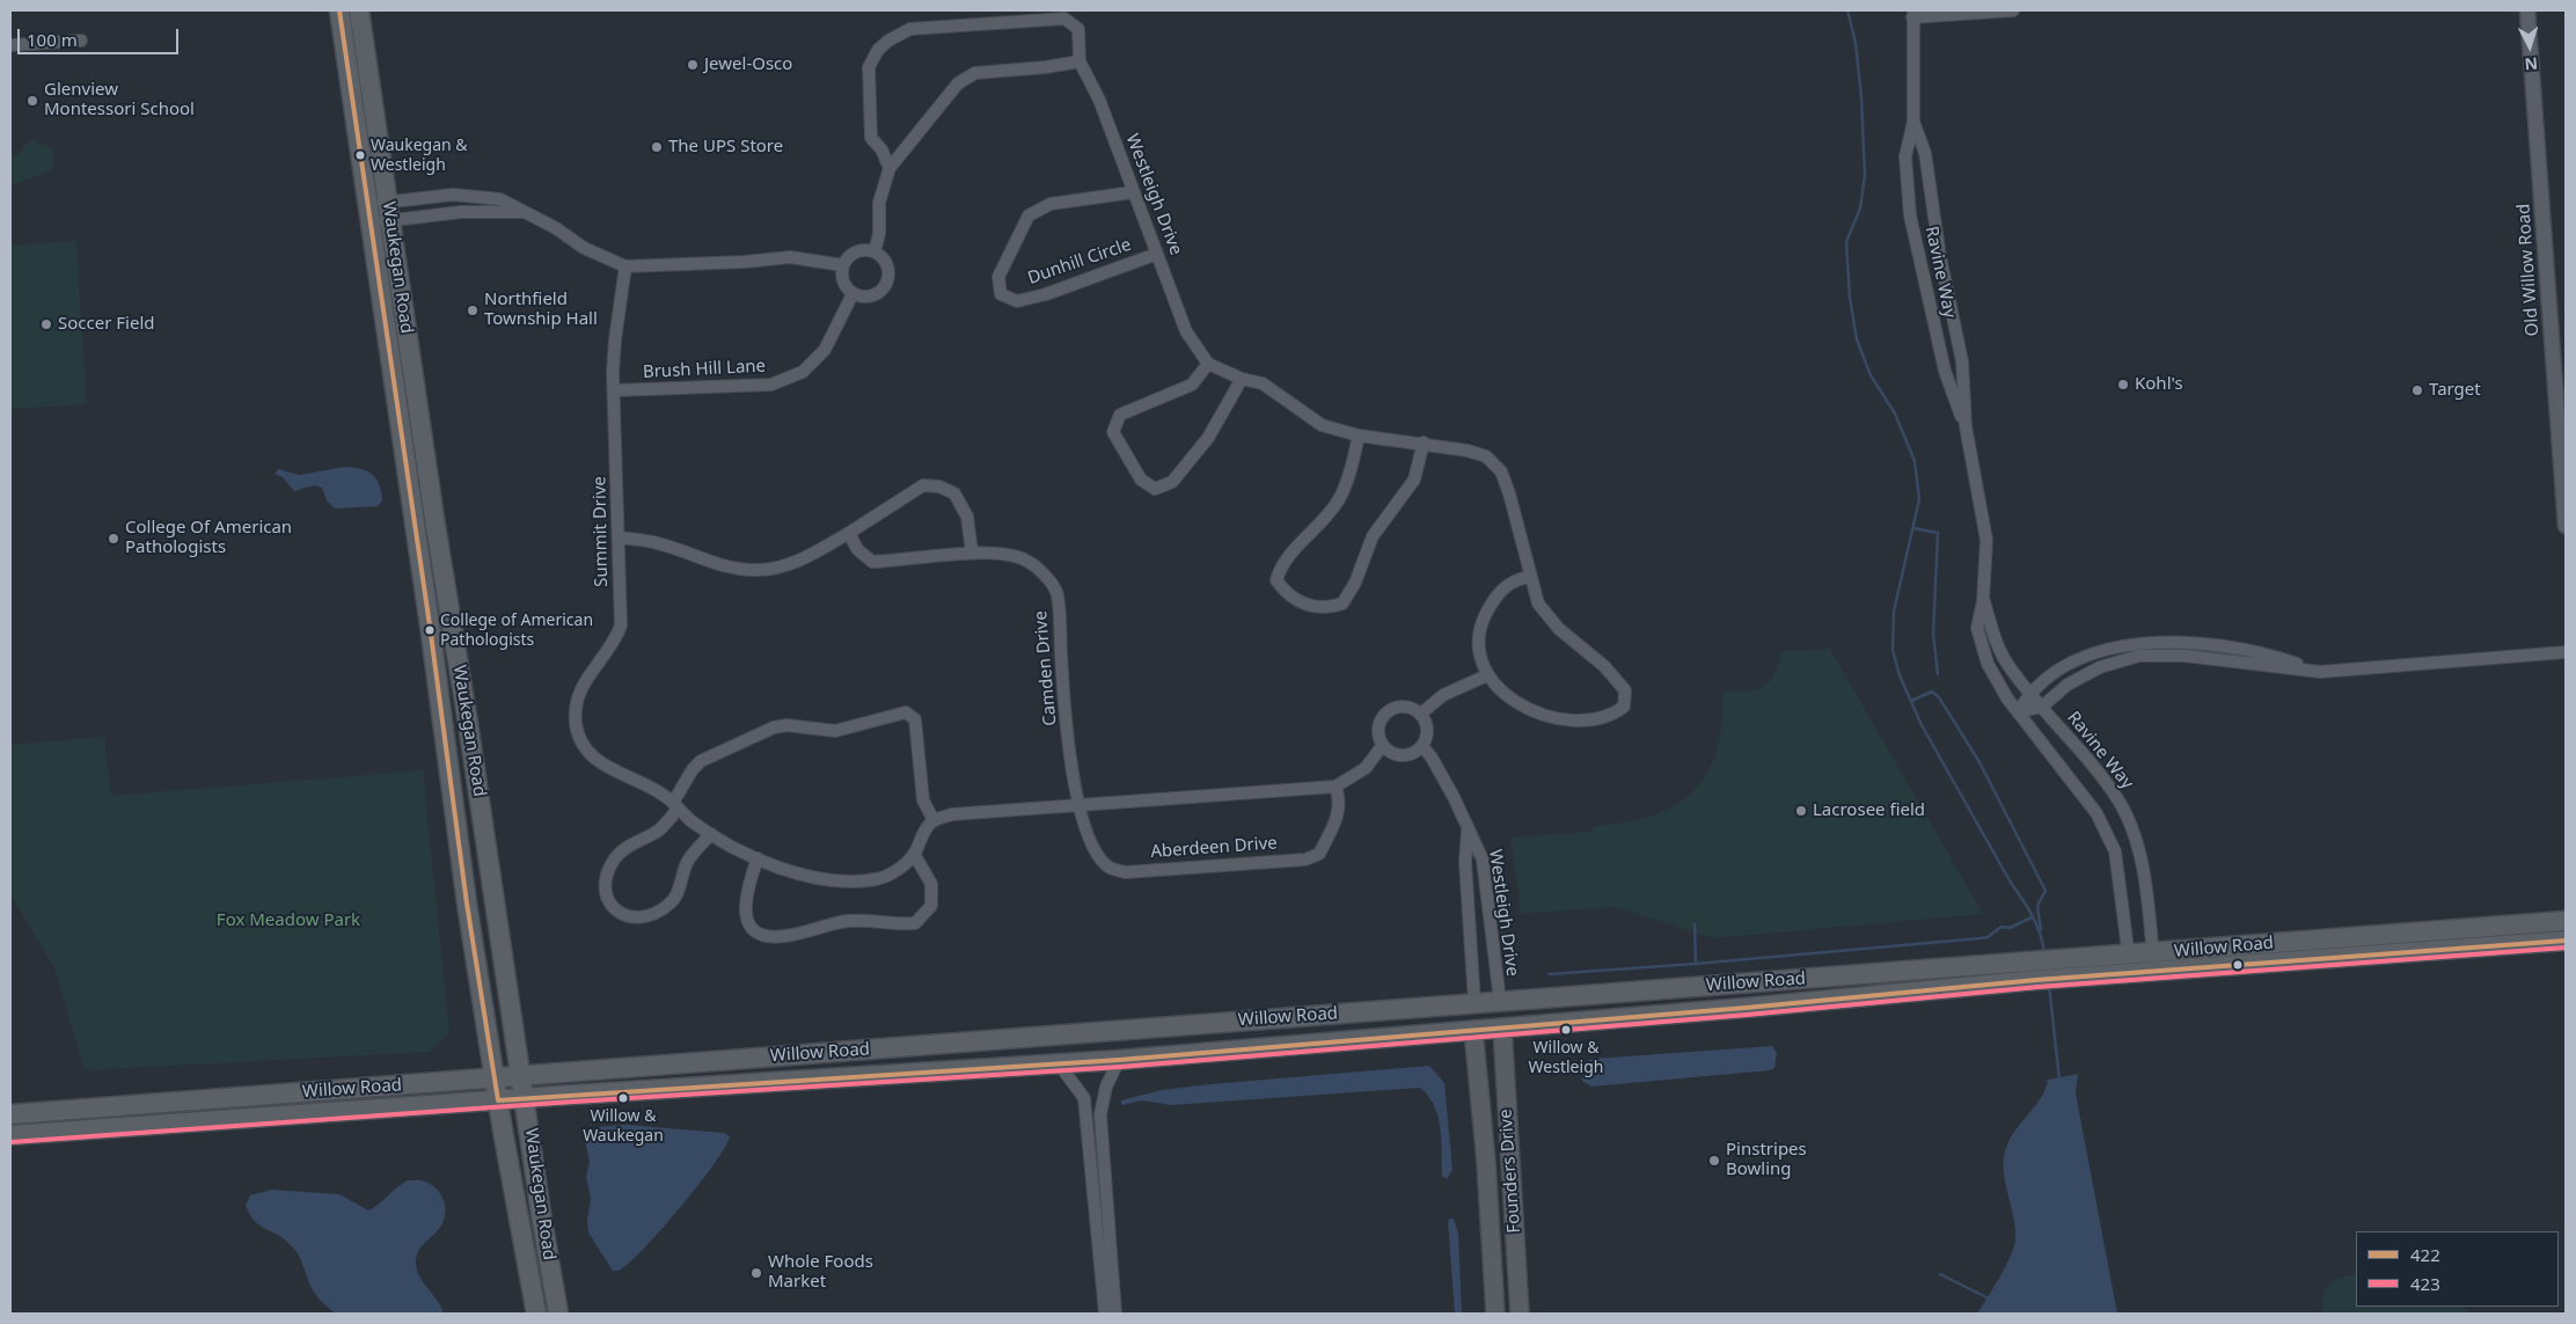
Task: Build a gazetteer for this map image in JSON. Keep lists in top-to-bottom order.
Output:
{
  "streets": {
    "main road": ["Waukegan Road", "Willow Road", "Founders Drive"],
    "street": [
      "Westleigh Drive",
      "Dunhill Circle",
      "Old Willow Road",
      "Ravine Way",
      "Brush Hill Lane",
      "Summit Drive",
      "Camden Drive",
      "Aberdeen Drive"
    ]
  },
  "crossings": [
    ["Westleigh Drive", "Dunhill Circle"],
    ["Westleigh Drive", "Willow Road"],
    ["Waukegan Road", "Willow Road"],
    ["Ravine Way", "Willow Road"],
    ["Brush Hill Lane", "Summit Drive"],
    ["Camden Drive", "Aberdeen Drive"],
    ["Willow Road", "Founders Drive"]
  ],
  "parks": ["Fox Meadow Park"],
  "places": [
    "Jewel-Osco",
    "Glenview Montessori School",
    "The UPS Store",
    "Waukegan & Westleigh",
    "Northfield Township Hall",
    "Soccer Field",
    "Kohl's",
    "Target",
    "College Of American Pathologists",
    "College of American Pathologists",
    "Lacrosee field",
    "Willow & Westleigh",
    "Willow & Waukegan",
    "Pinstripes Bowling",
    "Whole Foods Market"
  ],
  "lines": ["transit line 422", "transit line 423"],
  "legend": ["422", "423"],
  "scale_bar": "100 m",
  "north": "bottom"
}
